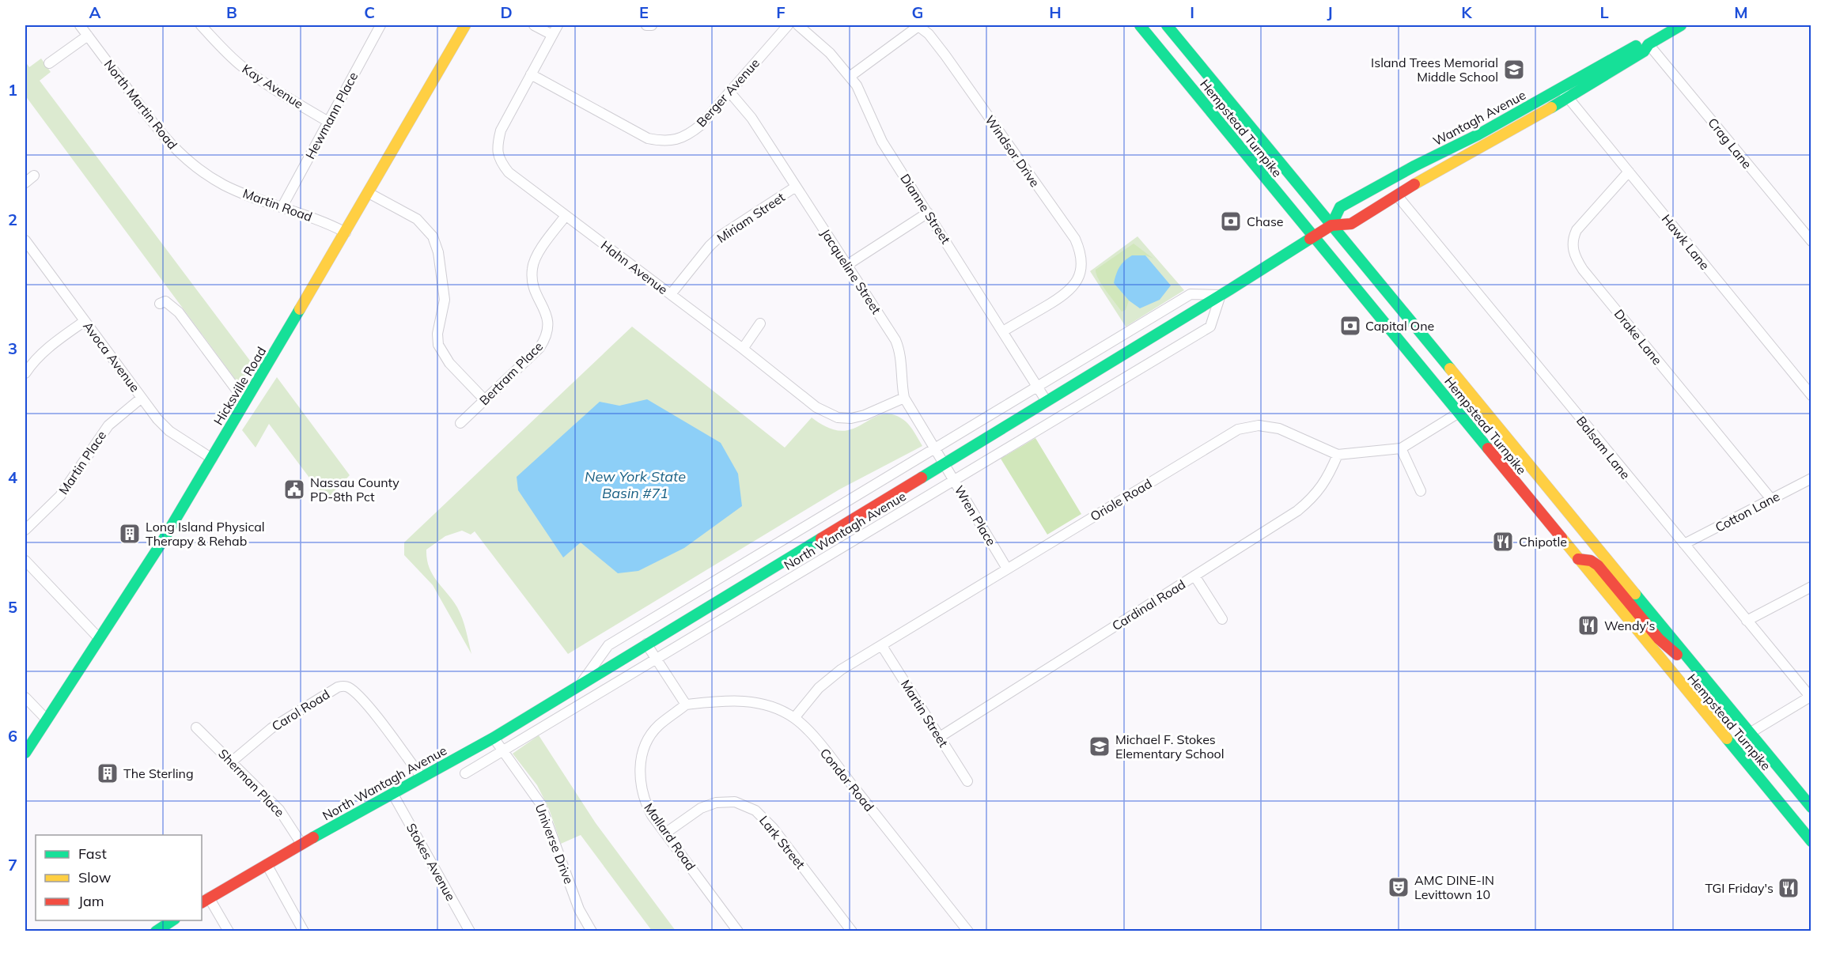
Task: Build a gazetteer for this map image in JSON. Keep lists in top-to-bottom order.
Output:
{
  "streets": {
    "main road": [
      "Wantagh Avenue",
      "Hempstead Turnpike",
      "Hicksville Road",
      "North Wantagh Avenue"
    ],
    "street": [
      "Kay Avenue",
      "Berger Avenue",
      "North Martin Road",
      "Hewmann Place",
      "Crag Lane",
      "Windsor Drive",
      "Martin Road",
      "Dianne Street",
      "Miriam Street",
      "Hawk Lane",
      "Hahn Avenue",
      "Jacqueline Street",
      "Drake Lane",
      "Avoca Avenue",
      "Bertram Place",
      "Balsam Lane",
      "Martin Place",
      "Oriole Road",
      "Cotton Lane",
      "Wren Place",
      "Cardinal Road",
      "Carol Road",
      "Martin Street",
      "Condor Road",
      "Sherman Place",
      "Mallard Road",
      "Lark Street",
      "Universe Drive",
      "Stokes Avenue"
    ]
  },
  "crossings": [
    ["Kay Avenue", "Hewmann Place"],
    ["Berger Avenue", "Hahn Avenue"],
    ["Berger Avenue", "Jacqueline Street"],
    ["North Martin Road", "Martin Road"],
    ["Hewmann Place", "Martin Road"],
    ["Wantagh Avenue", "Hempstead Turnpike"],
    ["Wantagh Avenue", "Crag Lane"],
    ["Wantagh Avenue", "Hawk Lane"],
    ["Wantagh Avenue", "Balsam Lane"],
    ["Wantagh Avenue", "North Wantagh Avenue"],
    ["Hempstead Turnpike", "Oriole Road"],
    ["Hempstead Turnpike", "North Wantagh Avenue"],
    ["Windsor Drive", "Dianne Street"],
    ["Martin Road", "Hicksville Road"],
    ["Dianne Street", "North Wantagh Avenue"],
    ["Miriam Street", "Hahn Avenue"],
    ["Miriam Street", "Jacqueline Street"],
    ["Hawk Lane", "Drake Lane"],
    ["Hahn Avenue", "Jacqueline Street"],
    ["Hahn Avenue", "Bertram Place"],
    ["Jacqueline Street", "Wren Place"],
    ["Jacqueline Street", "North Wantagh Avenue"],
    ["Drake Lane", "Cotton Lane"],
    ["Avoca Avenue", "Hicksville Road"],
    ["Avoca Avenue", "Martin Place"],
    ["Balsam Lane", "Cotton Lane"],
    ["Oriole Road", "Wren Place"],
    ["Oriole Road", "Cardinal Road"],
    ["Oriole Road", "Martin Street"],
    ["Oriole Road", "Condor Road"],
    ["Wren Place", "North Wantagh Avenue"],
    ["North Wantagh Avenue", "Carol Road"],
    ["North Wantagh Avenue", "Sherman Place"],
    ["North Wantagh Avenue", "Universe Drive"],
    ["North Wantagh Avenue", "Stokes Avenue"],
    ["Cardinal Road", "Martin Street"],
    ["Carol Road", "Sherman Place"],
    ["Condor Road", "Mallard Road"],
    ["Mallard Road", "Lark Street"]
  ],
  "water": ["New York State Basin #71"],
  "places": {
    "school or university": ["Island Trees Memorial Middle School", "Michael F. Stokes Elementary School"],
    "bank": ["Chase", "Capital One"],
    "public building": ["Nassau County PD-8th Pct"],
    "building": ["Long Island Physical Therapy & Rehab", "The Sterling"],
    "restaurant": ["Chipotle", "Wendy's", "TGI Friday's"],
    "theatre": ["AMC DINE-IN Levittown 10"]
  },
  "legend": ["Fast", "Slow", "Jam"],
  "grid": {
    "columns": [
      "A",
      "B",
      "C",
      "D",
      "E",
      "F",
      "G",
      "H",
      "I",
      "J",
      "K",
      "L",
      "M"
    ],
    "rows": [
      "1",
      "2",
      "3",
      "4",
      "5",
      "6",
      "7"
    ]
  }
}
